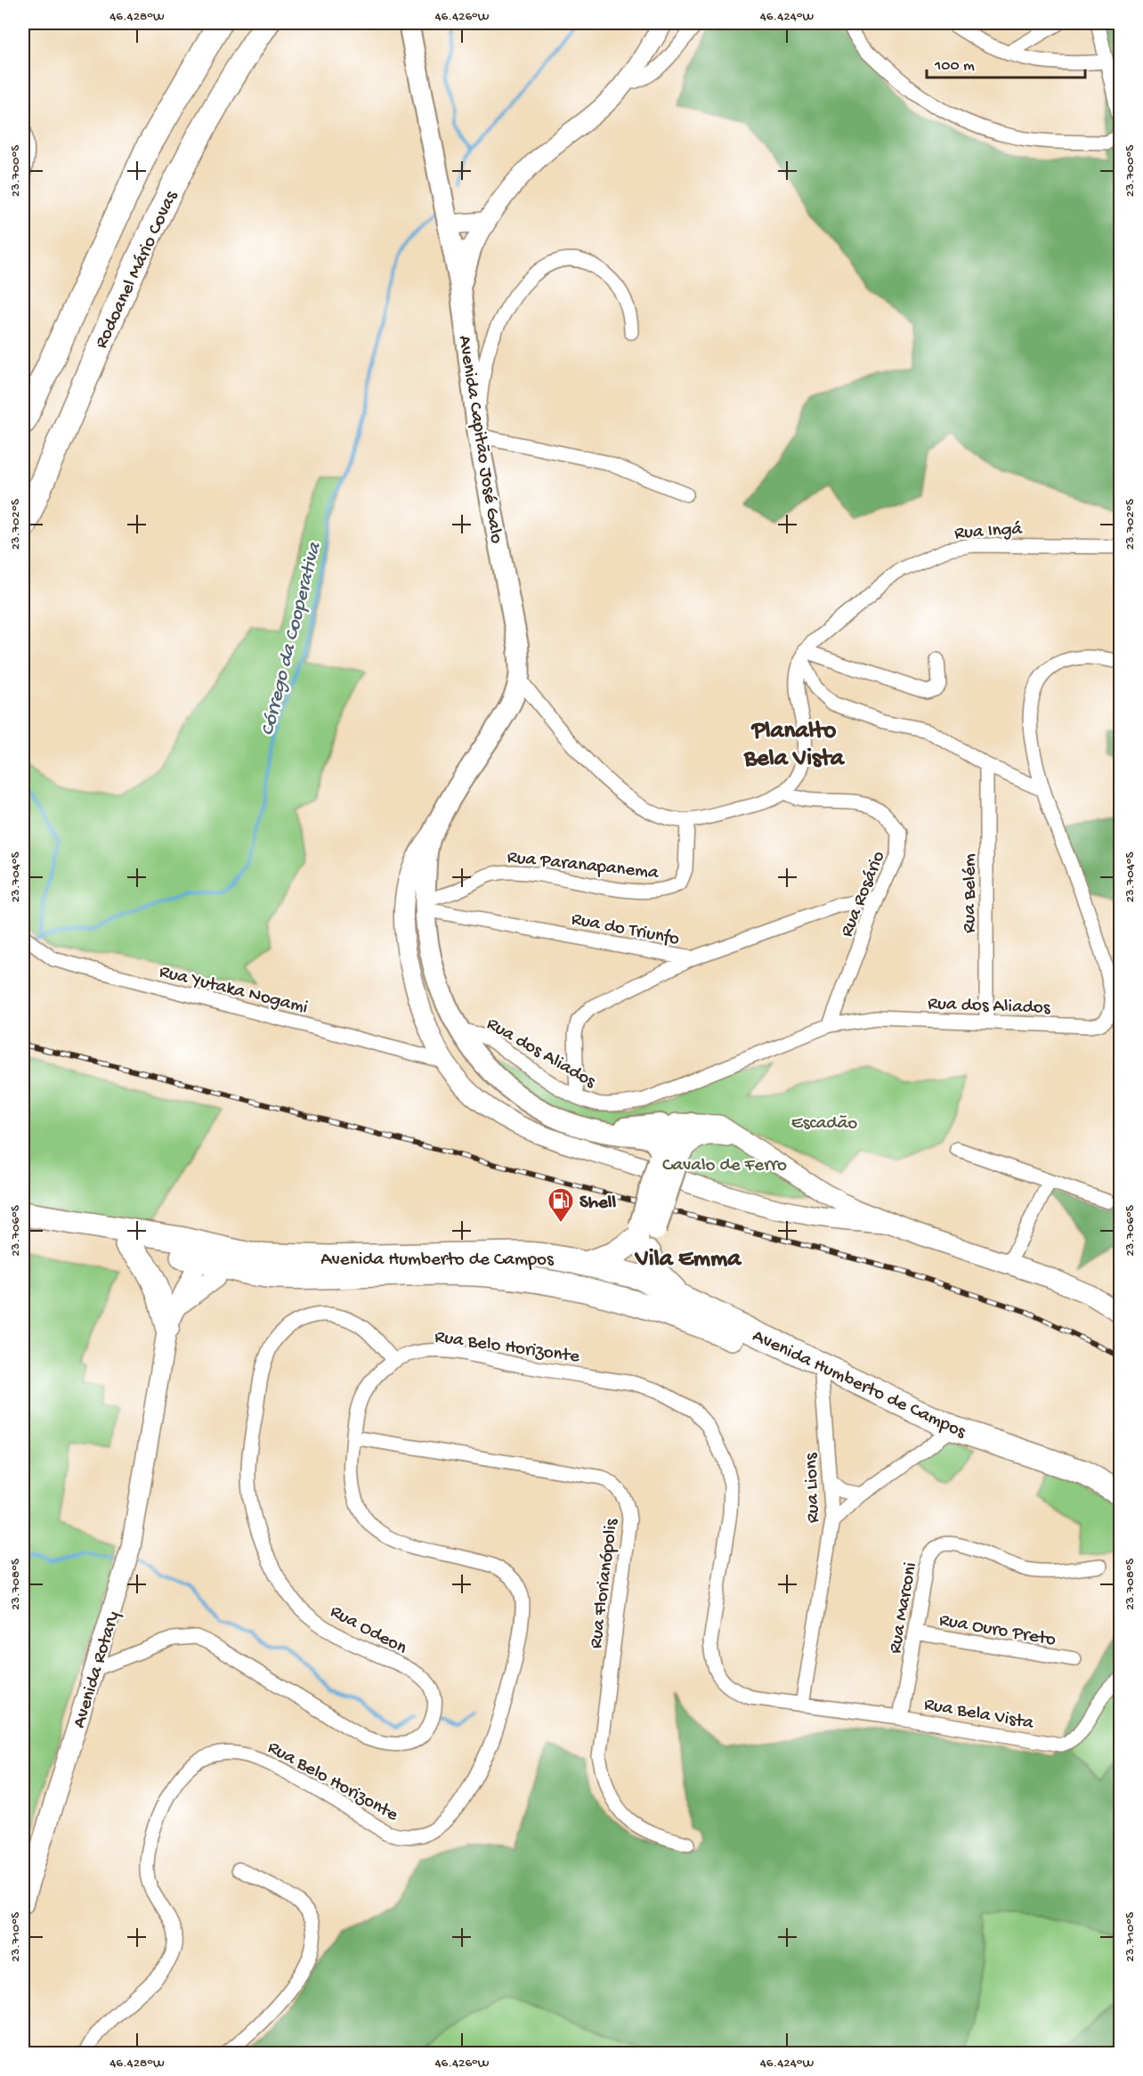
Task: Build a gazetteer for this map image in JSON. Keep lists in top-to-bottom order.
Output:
{
  "streets": {
    "highway": ["Rodoanel Mário Covas", "Avenida Humberto de Campos"],
    "main road": ["Avenida Capitão José Galo"],
    "street": [
      "Rua Ingá",
      "Rua Paranapanema",
      "Rua Rosário",
      "Rua Belém",
      "Rua do Triunfo",
      "Rua Yutaka Nogami",
      "Rua dos Aliados",
      "Rua Belo Horizonte",
      "Rua Lions",
      "Rua Florianópolis",
      "Rua Marconi",
      "Rua Odeon",
      "Rua Ouro Preto",
      "Avenida Rotary",
      "Rua Bela Vista"
    ]
  },
  "crossings": [
    ["Avenida Capitão José Galo", "Rua Paranapanema"],
    ["Avenida Capitão José Galo", "Rua do Triunfo"],
    ["Avenida Capitão José Galo", "Rua Yutaka Nogami"],
    ["Avenida Capitão José Galo", "Rua dos Aliados"],
    ["Rua Paranapanema", "Rua do Triunfo"],
    ["Rua Rosário", "Rua do Triunfo"],
    ["Rua Rosário", "Rua dos Aliados"],
    ["Rua Belém", "Rua dos Aliados"],
    ["Avenida Humberto de Campos", "Rua Lions"],
    ["Avenida Humberto de Campos", "Avenida Rotary"],
    ["Rua Belo Horizonte", "Rua Lions"],
    ["Rua Belo Horizonte", "Rua Florianópolis"],
    ["Rua Belo Horizonte", "Rua Odeon"],
    ["Rua Belo Horizonte", "Rua Bela Vista"],
    ["Rua Lions", "Rua Bela Vista"],
    ["Rua Marconi", "Rua Ouro Preto"],
    ["Rua Marconi", "Rua Bela Vista"],
    ["Rua Odeon", "Avenida Rotary"]
  ],
  "districts": ["Planalto Bela Vista", "Vila Emma"],
  "water": ["Córrego da Cooperativa"],
  "parks": ["Escadão", "Cavalo de Ferro"],
  "places": {
    "fuel station": ["Shell"]
  },
  "scale_bar": "100 m",
  "coordinates": [
    "46.428°W",
    "46.426°W",
    "46.424°W",
    "23.700°S",
    "23.702°S",
    "23.704°S",
    "23.706°S",
    "23.708°S",
    "23.710°S"
  ]
}
